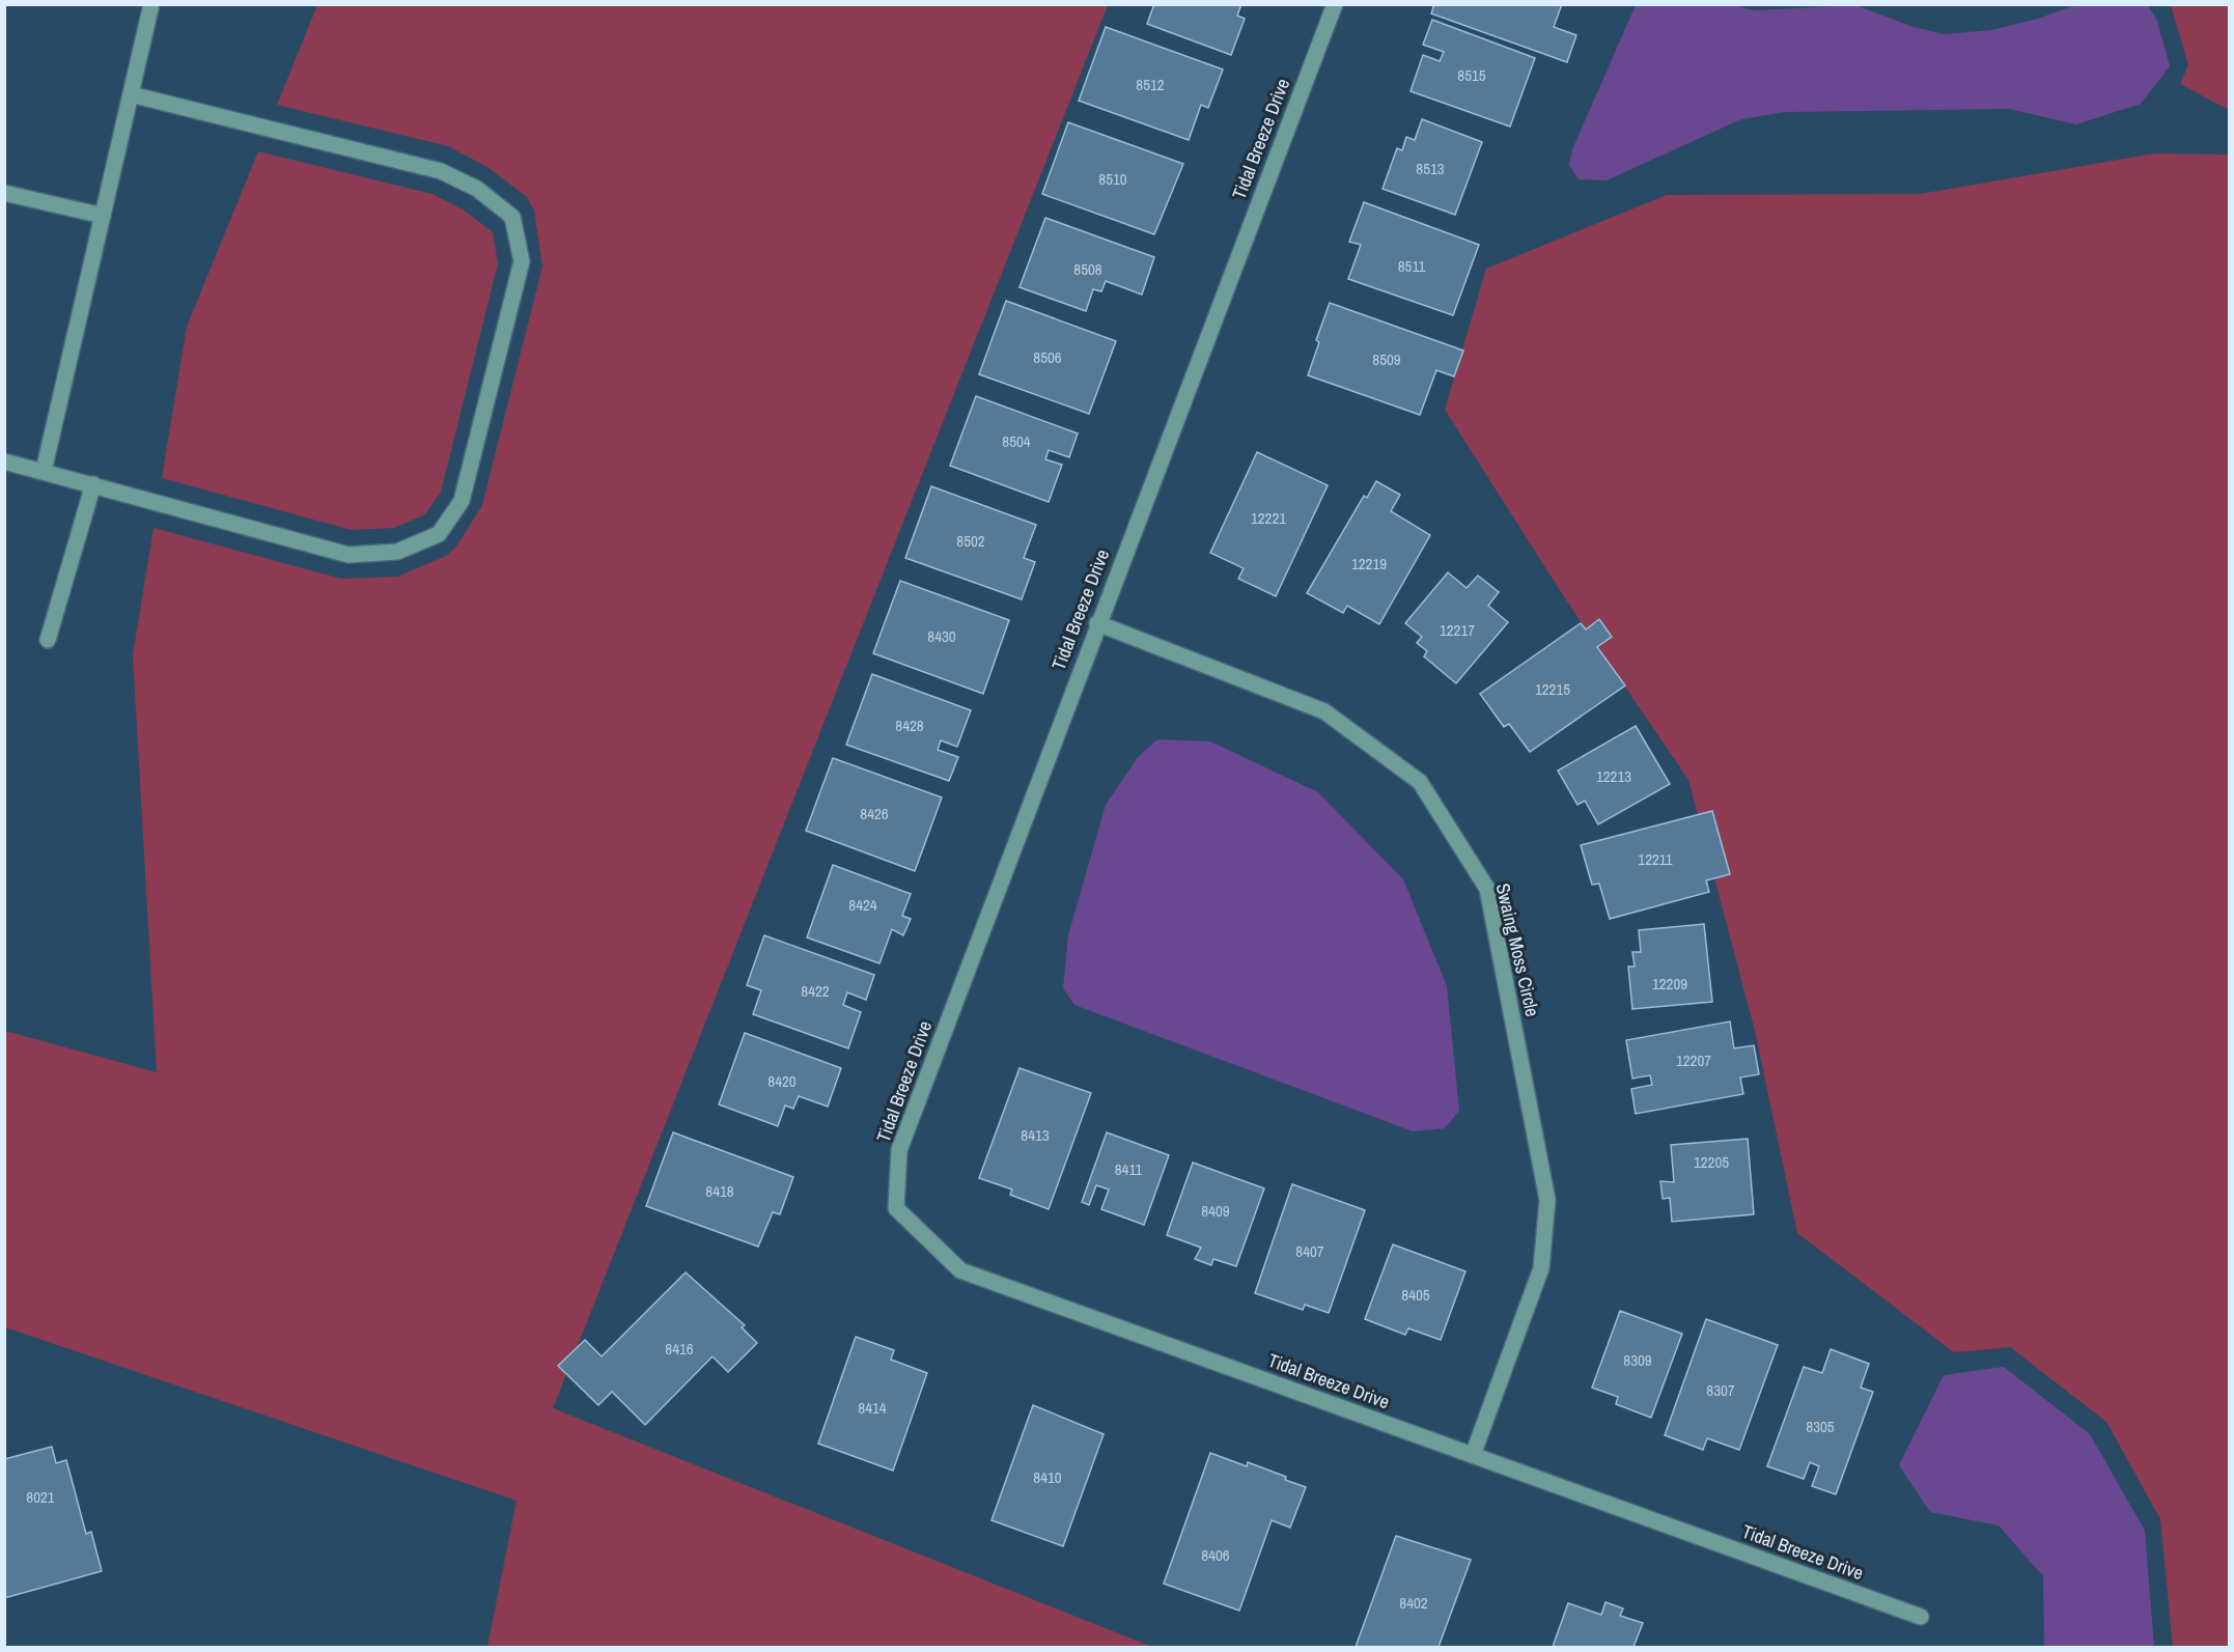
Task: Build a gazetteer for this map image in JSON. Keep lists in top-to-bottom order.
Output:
{
  "streets": {
    "street": ["Tidal Breeze Drive", "Swaing Moss Circle"]
  },
  "crossings": [
    ["Tidal Breeze Drive", "Swaing Moss Circle"]
  ],
  "house_numbers": [
    "8515",
    "8512",
    "8513",
    "8510",
    "8511",
    "8508",
    "8506",
    "8509",
    "8504",
    "12221",
    "8502",
    "12219",
    "12217",
    "8430",
    "12215",
    "8428",
    "12213",
    "8426",
    "12211",
    "8424",
    "12209",
    "8422",
    "12207",
    "8420",
    "8413",
    "12205",
    "8411",
    "8418",
    "8409",
    "8407",
    "8405",
    "8416",
    "8309",
    "8307",
    "8414",
    "8305",
    "8410",
    "8021",
    "8406",
    "8402"
  ]
}
